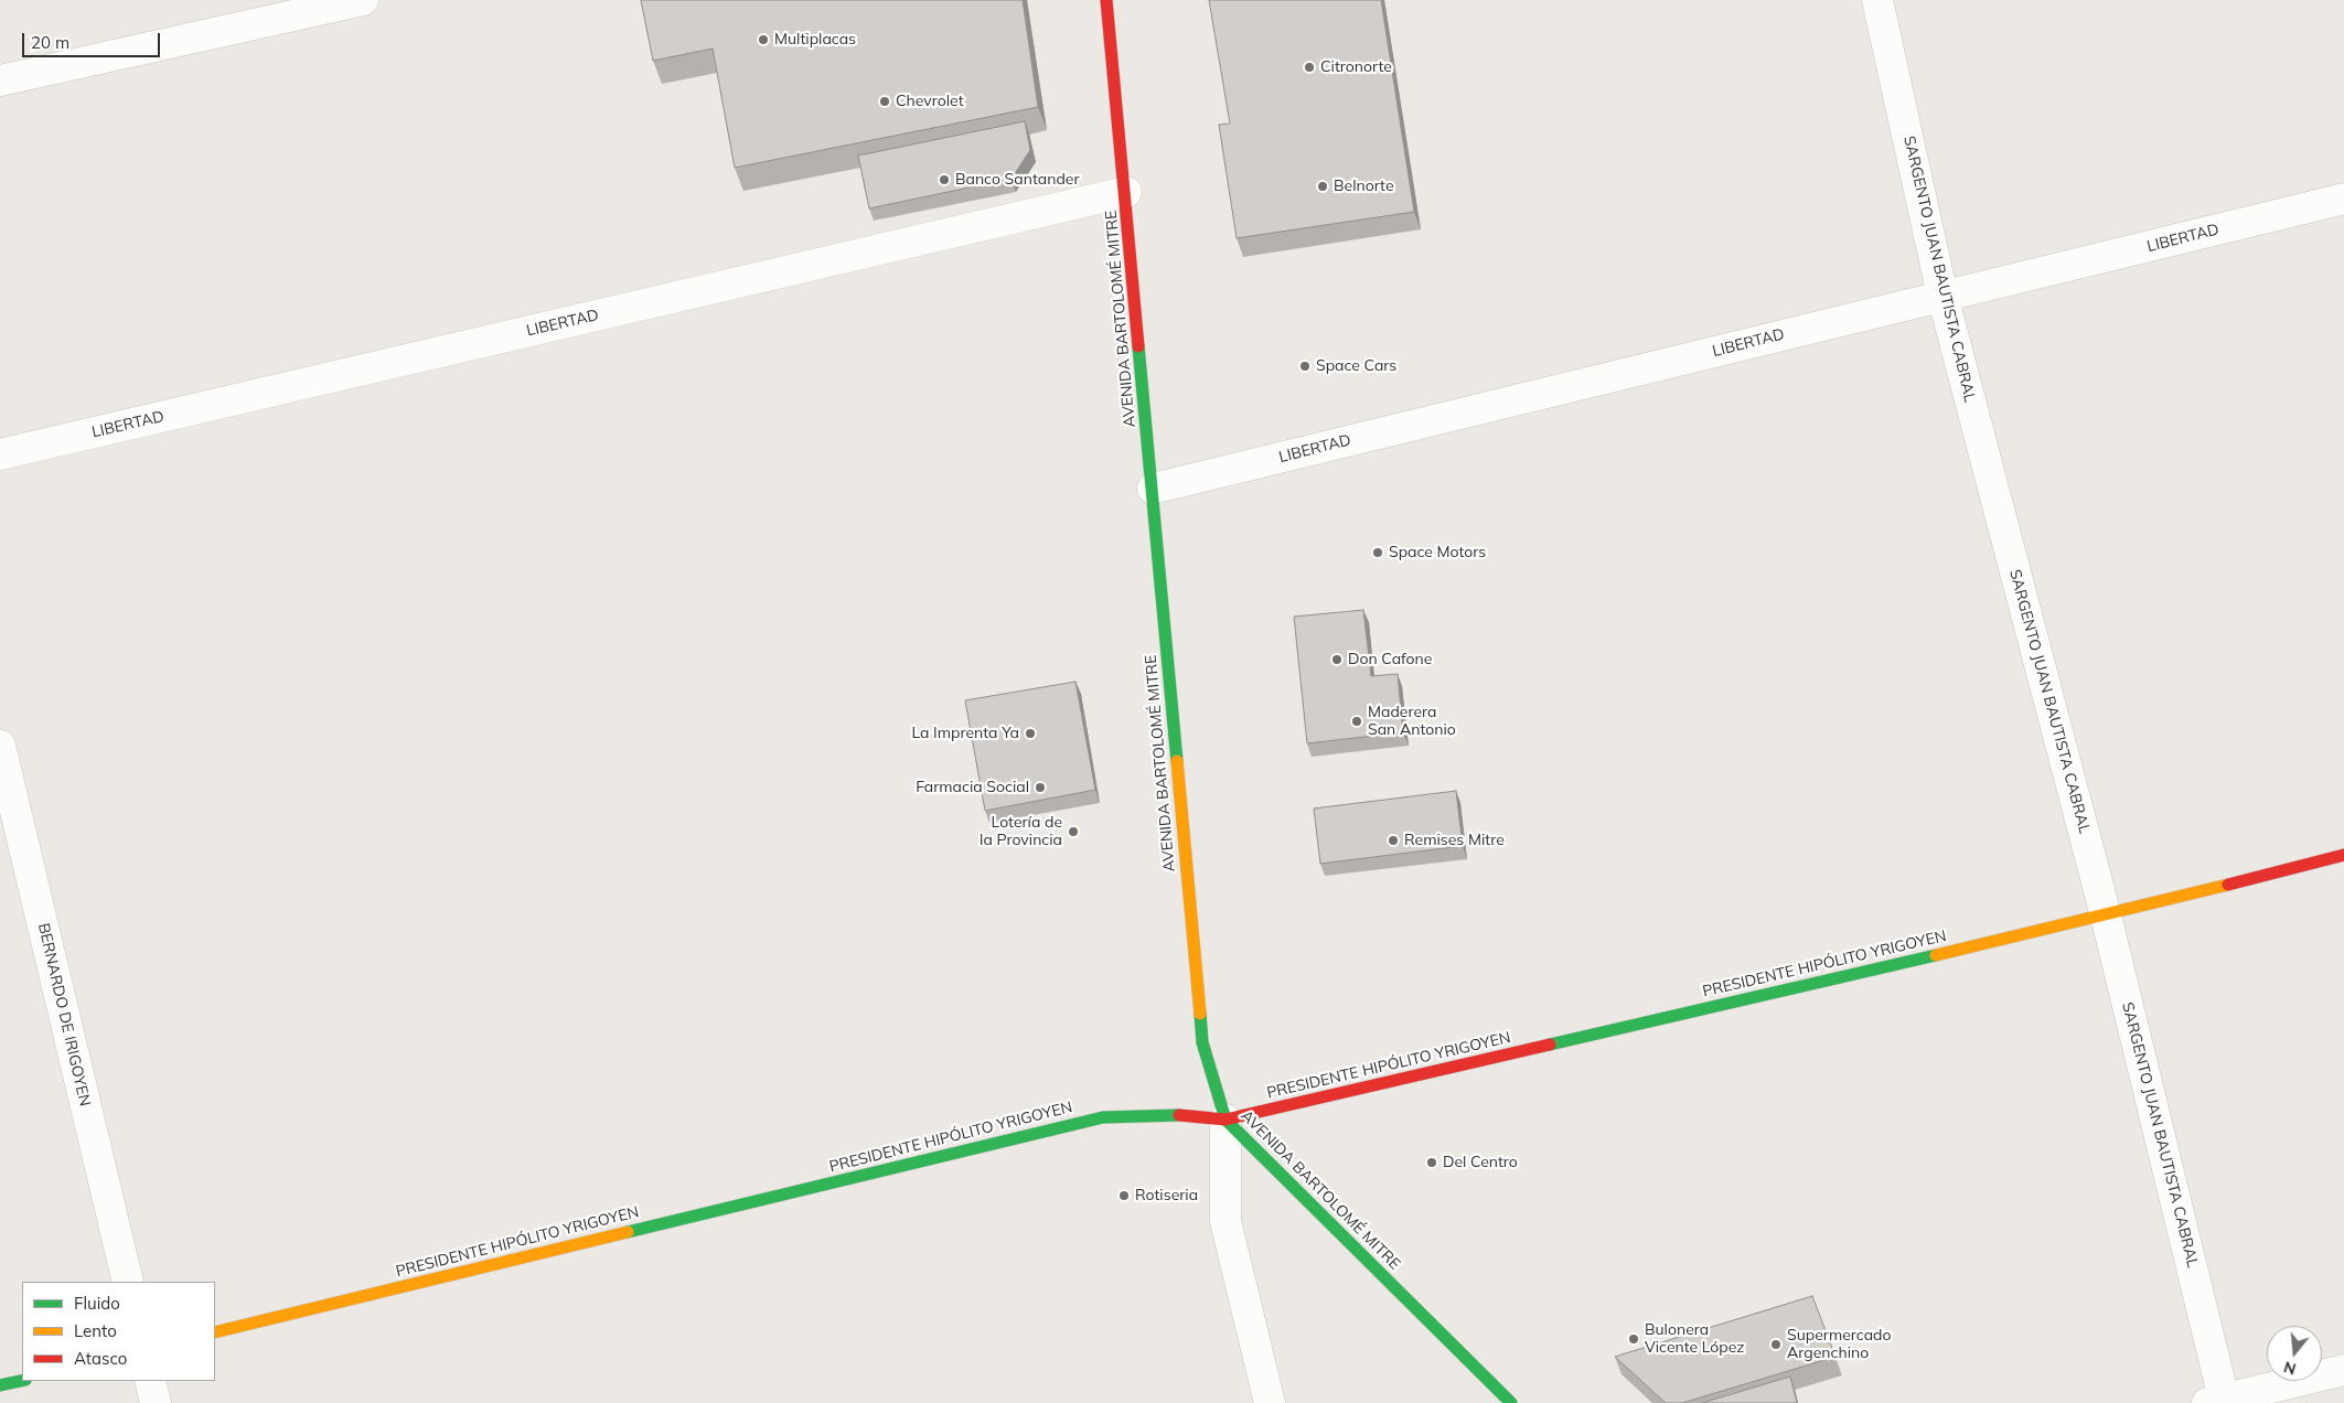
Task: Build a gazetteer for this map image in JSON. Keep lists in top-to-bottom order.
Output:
{
  "streets": {
    "street": [
      "LIBERTAD",
      "SARGENTO JUAN BAUTISTA CABRAL",
      "AVENIDA BARTOLOMÉ MITRE",
      "PRESIDENTE HIPÓLITO YRIGOYEN",
      "BERNARDO DE IRIGOYEN"
    ]
  },
  "crossings": [
    ["LIBERTAD", "SARGENTO JUAN BAUTISTA CABRAL"],
    ["LIBERTAD", "AVENIDA BARTOLOMÉ MITRE"],
    ["SARGENTO JUAN BAUTISTA CABRAL", "PRESIDENTE HIPÓLITO YRIGOYEN"],
    ["AVENIDA BARTOLOMÉ MITRE", "PRESIDENTE HIPÓLITO YRIGOYEN"]
  ],
  "places": [
    "Multiplacas",
    "Citronorte",
    "Chevrolet",
    "Banco Santander",
    "Belnorte",
    "Space Cars",
    "Space Motors",
    "Don Cafone",
    "Maderera San Antonio",
    "La Imprenta Ya",
    "Farmacia Social",
    "Lotería de la Provincia",
    "Remises Mitre",
    "Del Centro",
    "Rotiseria",
    "Bulonera Vicente López",
    "Supermercado Argenchino"
  ],
  "legend": ["Fluido", "Lento", "Atasco"],
  "scale_bar": "20 m",
  "north": "bottom"
}
